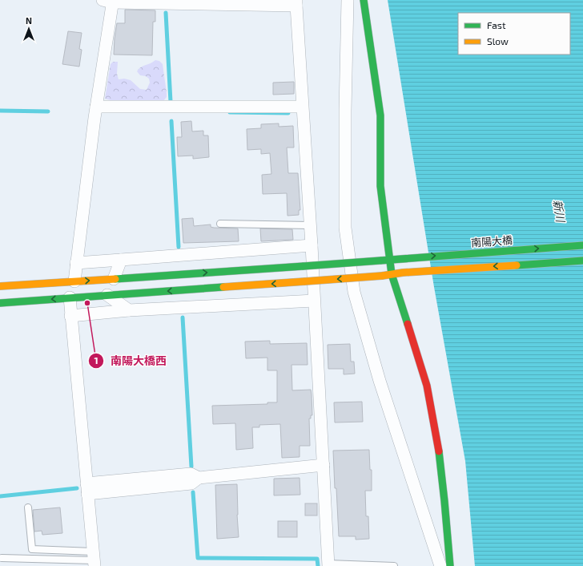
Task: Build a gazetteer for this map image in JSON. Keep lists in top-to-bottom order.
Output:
{
  "streets": {
    "street": ["南陽大橋"]
  },
  "water": ["新川"],
  "places": ["南陽大橋西"],
  "legend": ["Fast", "Slow"],
  "north": "top"
}
